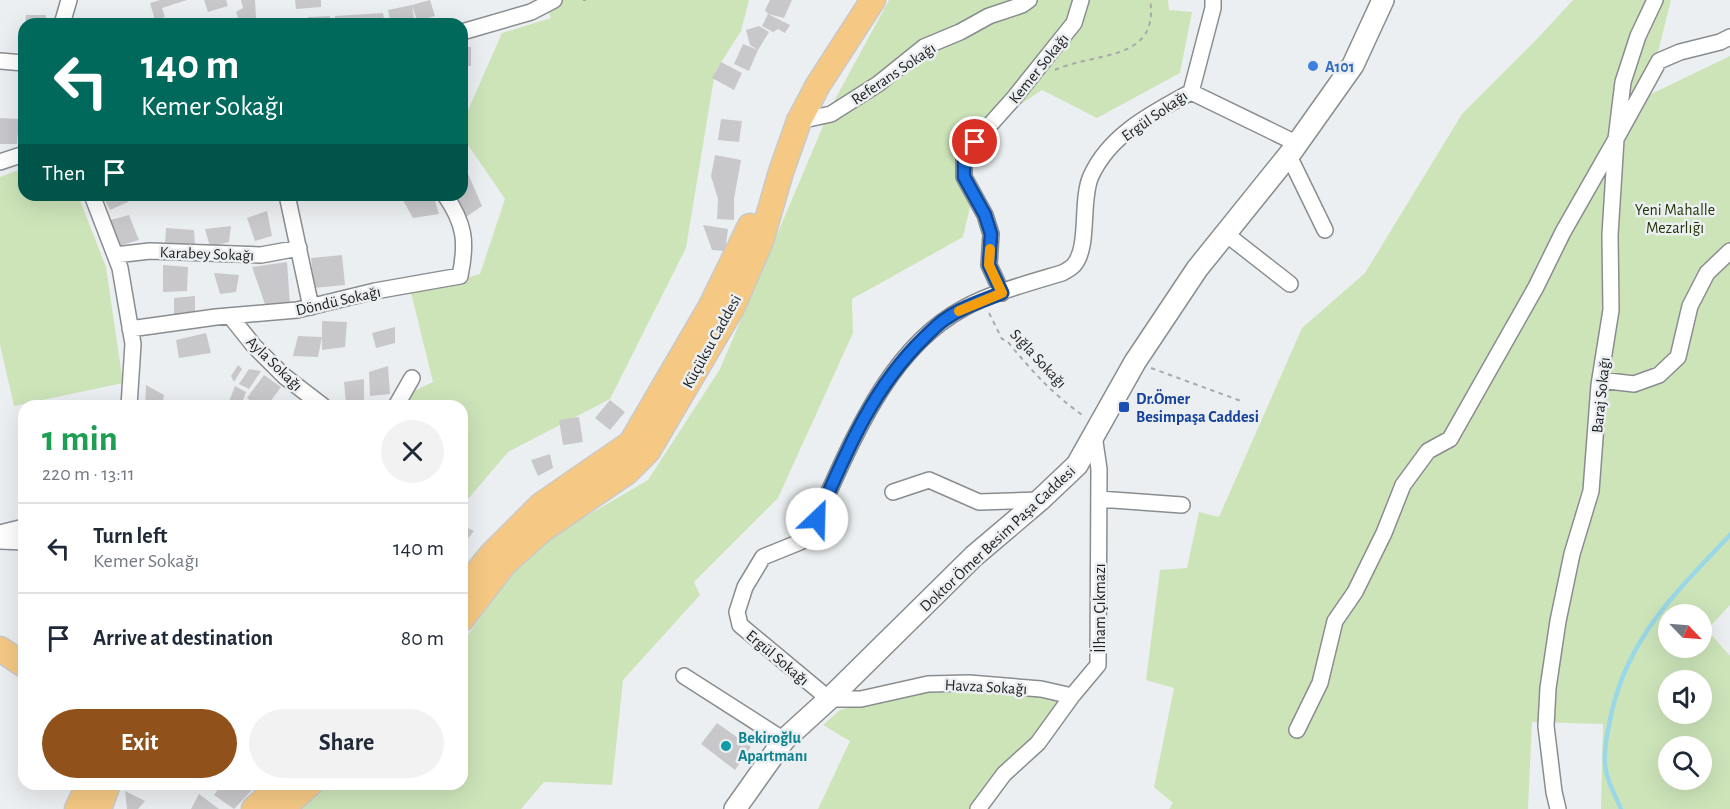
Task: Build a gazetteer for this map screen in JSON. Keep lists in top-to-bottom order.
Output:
{
  "streets": {
    "main road": ["Küçüksu Caddesi"],
    "street": [
      "Kemer Sokağı",
      "Referans Sokağı",
      "Ergül Sokağı",
      "Karabey Sokağı",
      "Döndü Sokağı",
      "Ayla Sokağı",
      "Baraj Sokağı",
      "Doktor Ömer Besim Paşa Caddesi",
      "İlham Çıkmazı",
      "Havza Sokağı"
    ],
    "path": ["Sığla Sokağı"]
  },
  "crossings": [
    ["Kemer Sokağı", "Ergül Sokağı"],
    ["Kemer Sokağı", "Sığla Sokağı"],
    ["Referans Sokağı", "Küçüksu Caddesi"],
    ["Ergül Sokağı", "Sığla Sokağı"],
    ["Ergül Sokağı", "Doktor Ömer Besim Paşa Caddesi"],
    ["Ergül Sokağı", "Havza Sokağı"],
    ["Döndü Sokağı", "Ayla Sokağı"],
    ["Sığla Sokağı", "Doktor Ömer Besim Paşa Caddesi"],
    ["Sığla Sokağı", "İlham Çıkmazı"],
    ["Doktor Ömer Besim Paşa Caddesi", "İlham Çıkmazı"],
    ["Doktor Ömer Besim Paşa Caddesi", "Havza Sokağı"],
    ["İlham Çıkmazı", "Havza Sokağı"]
  ],
  "parks": ["Yeni Mahalle Mezarlıḡı"],
  "places": {
    "other": ["A101", "Bekiroğlu Apartmanı"],
    "transit": ["Dr.Ömer Besimpaşa Caddesi"]
  },
  "north": "bottom right",
  "page": {
    "turn": ["140 m", "Kemer Sokağı"],
    "then": "Then",
    "heading": ["1 min", "220 m · 13:11"],
    "list": [
      {
        "name": "Turn left",
        "note": "Kemer Sokağı",
        "value": "140 m"
      },
      {
        "name": "Arrive at destination",
        "value": "80 m"
      }
    ],
    "buttons": ["Exit", "Share"]
  }
}
